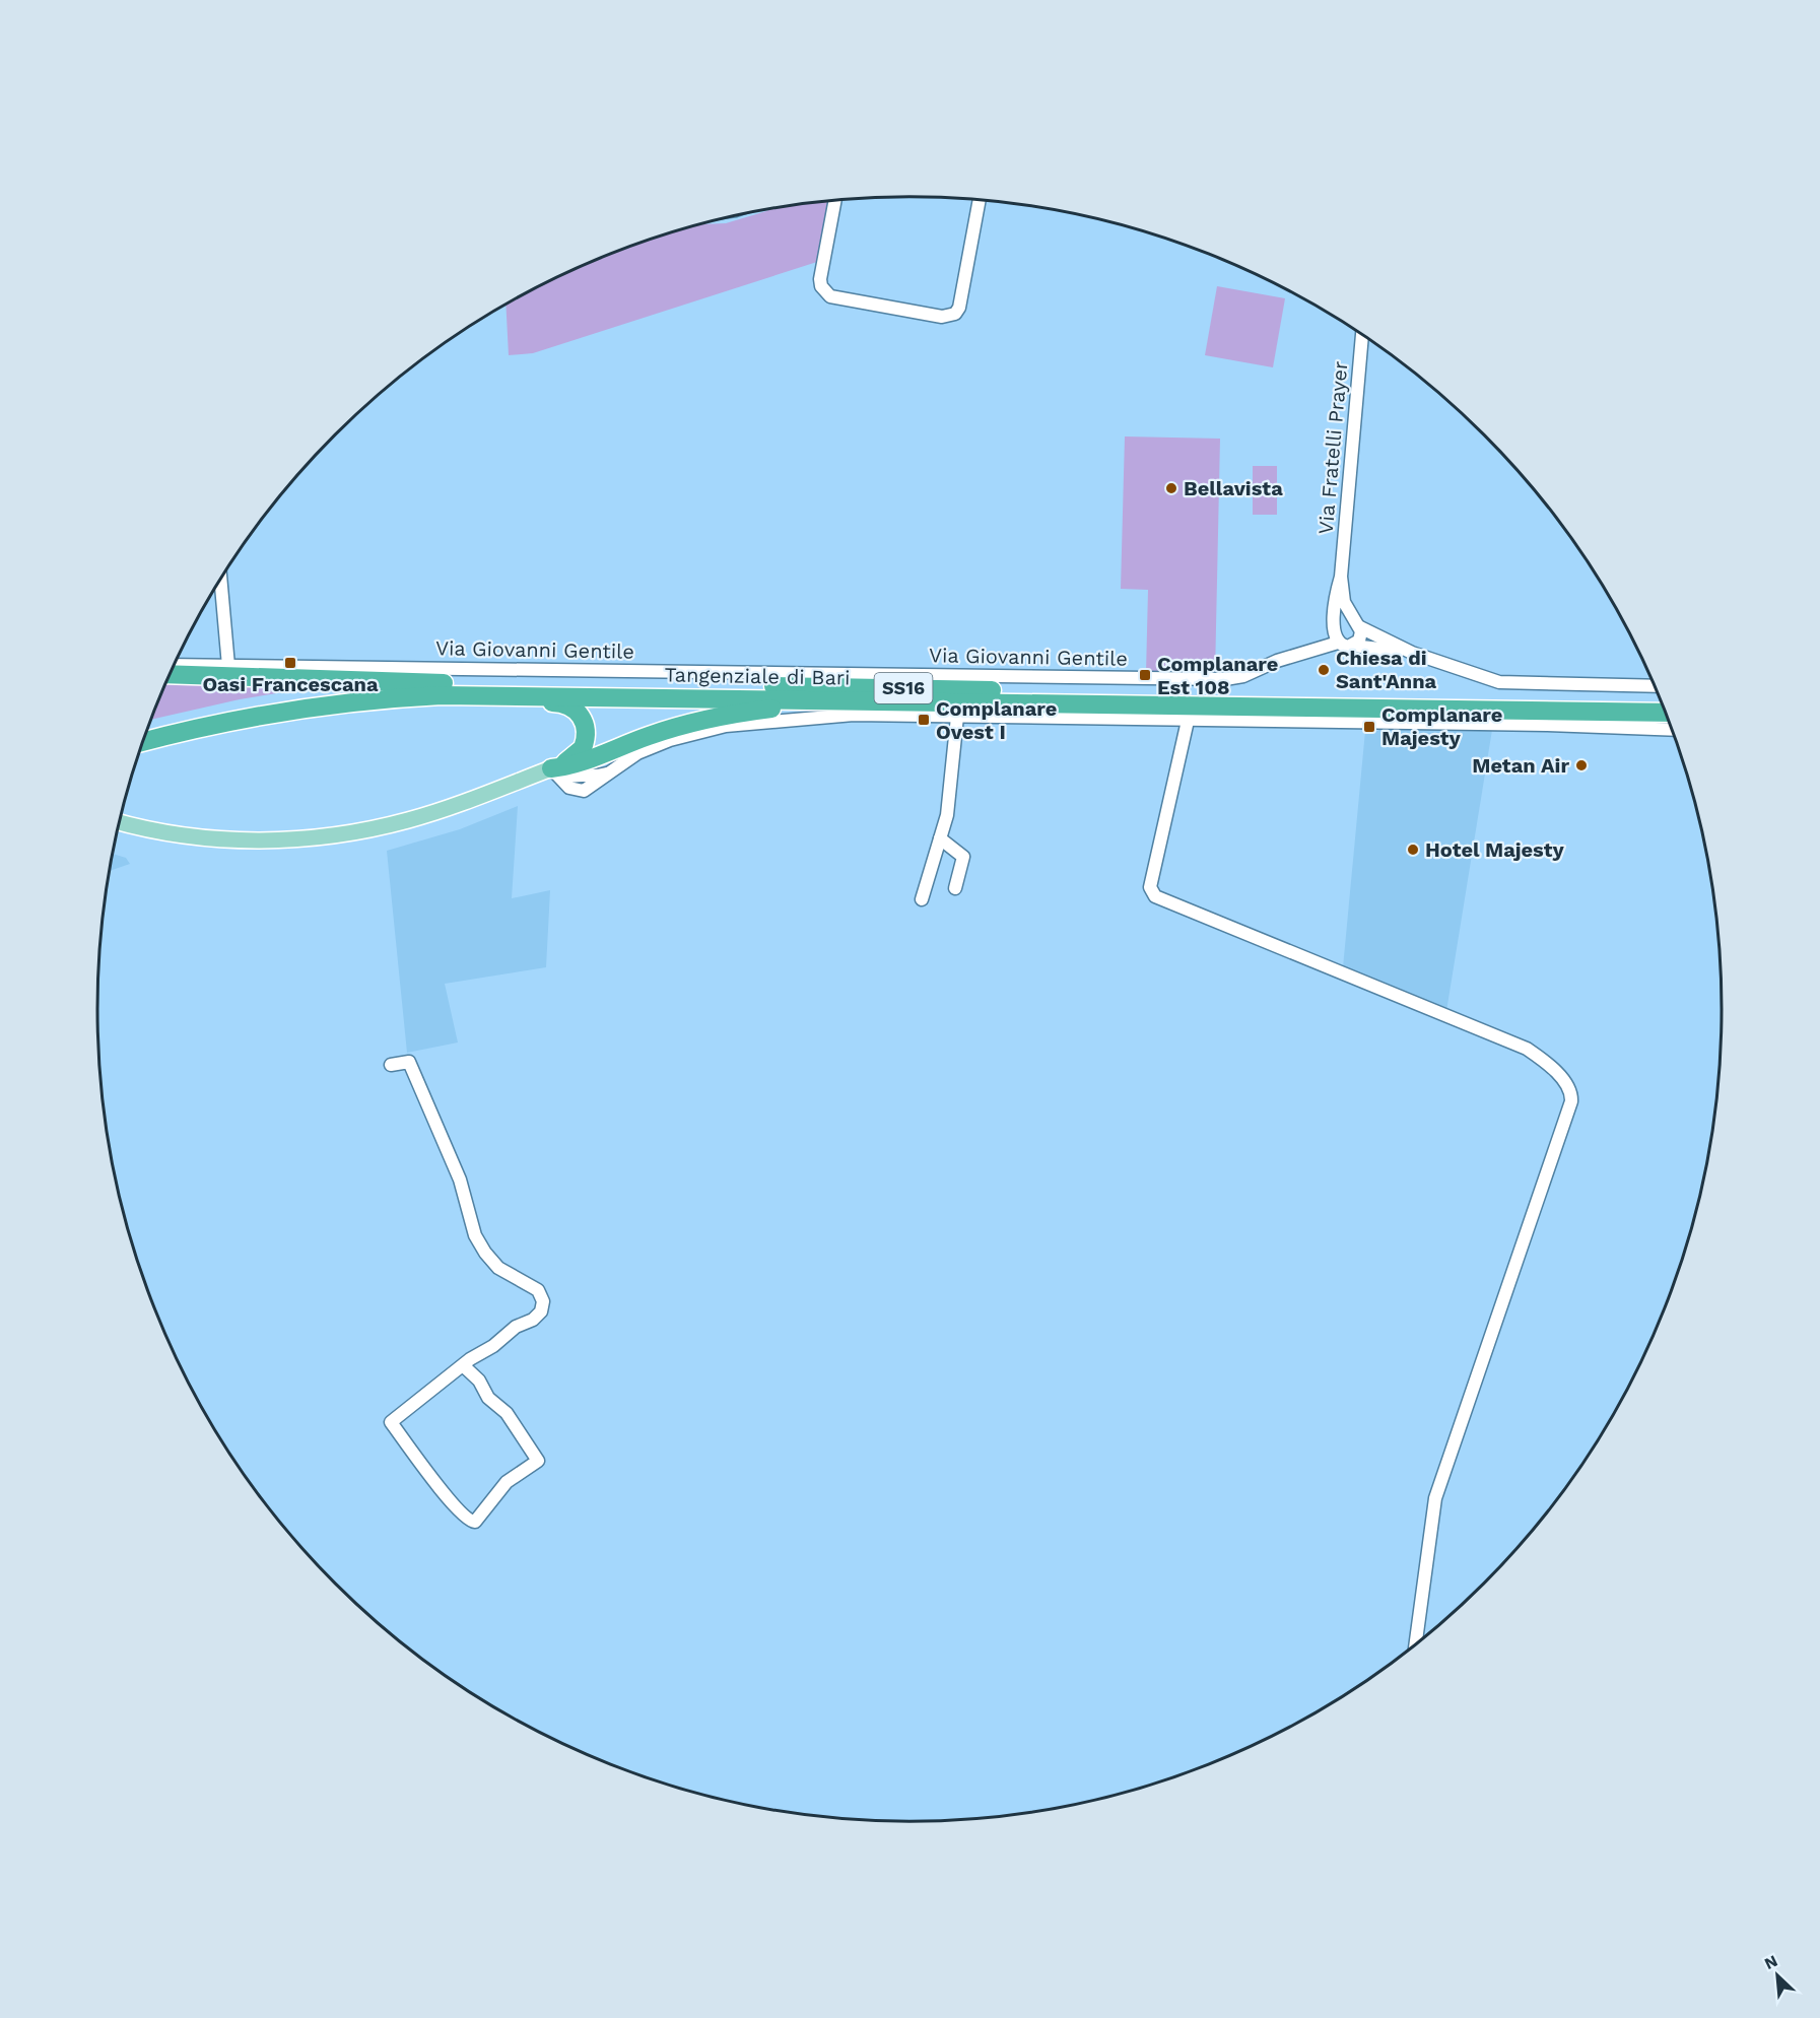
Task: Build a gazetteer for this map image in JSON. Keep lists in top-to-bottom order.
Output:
{
  "streets": {
    "highway": ["Tangenziale di Bari", "SS16"],
    "street": ["Via Fratelli Prayer", "Via Giovanni Gentile"]
  },
  "crossings": [
    ["Tangenziale di Bari", "SS16"]
  ],
  "places": {
    "other": [
      "Bellavista",
      "Chiesa di Sant'Anna",
      "Metan Air",
      "Hotel Majesty"
    ],
    "transit": [
      "Oasi Francescana",
      "Complanare Est 108",
      "Complanare Ovest I",
      "Complanare Majesty"
    ]
  },
  "north": "top left"
}
